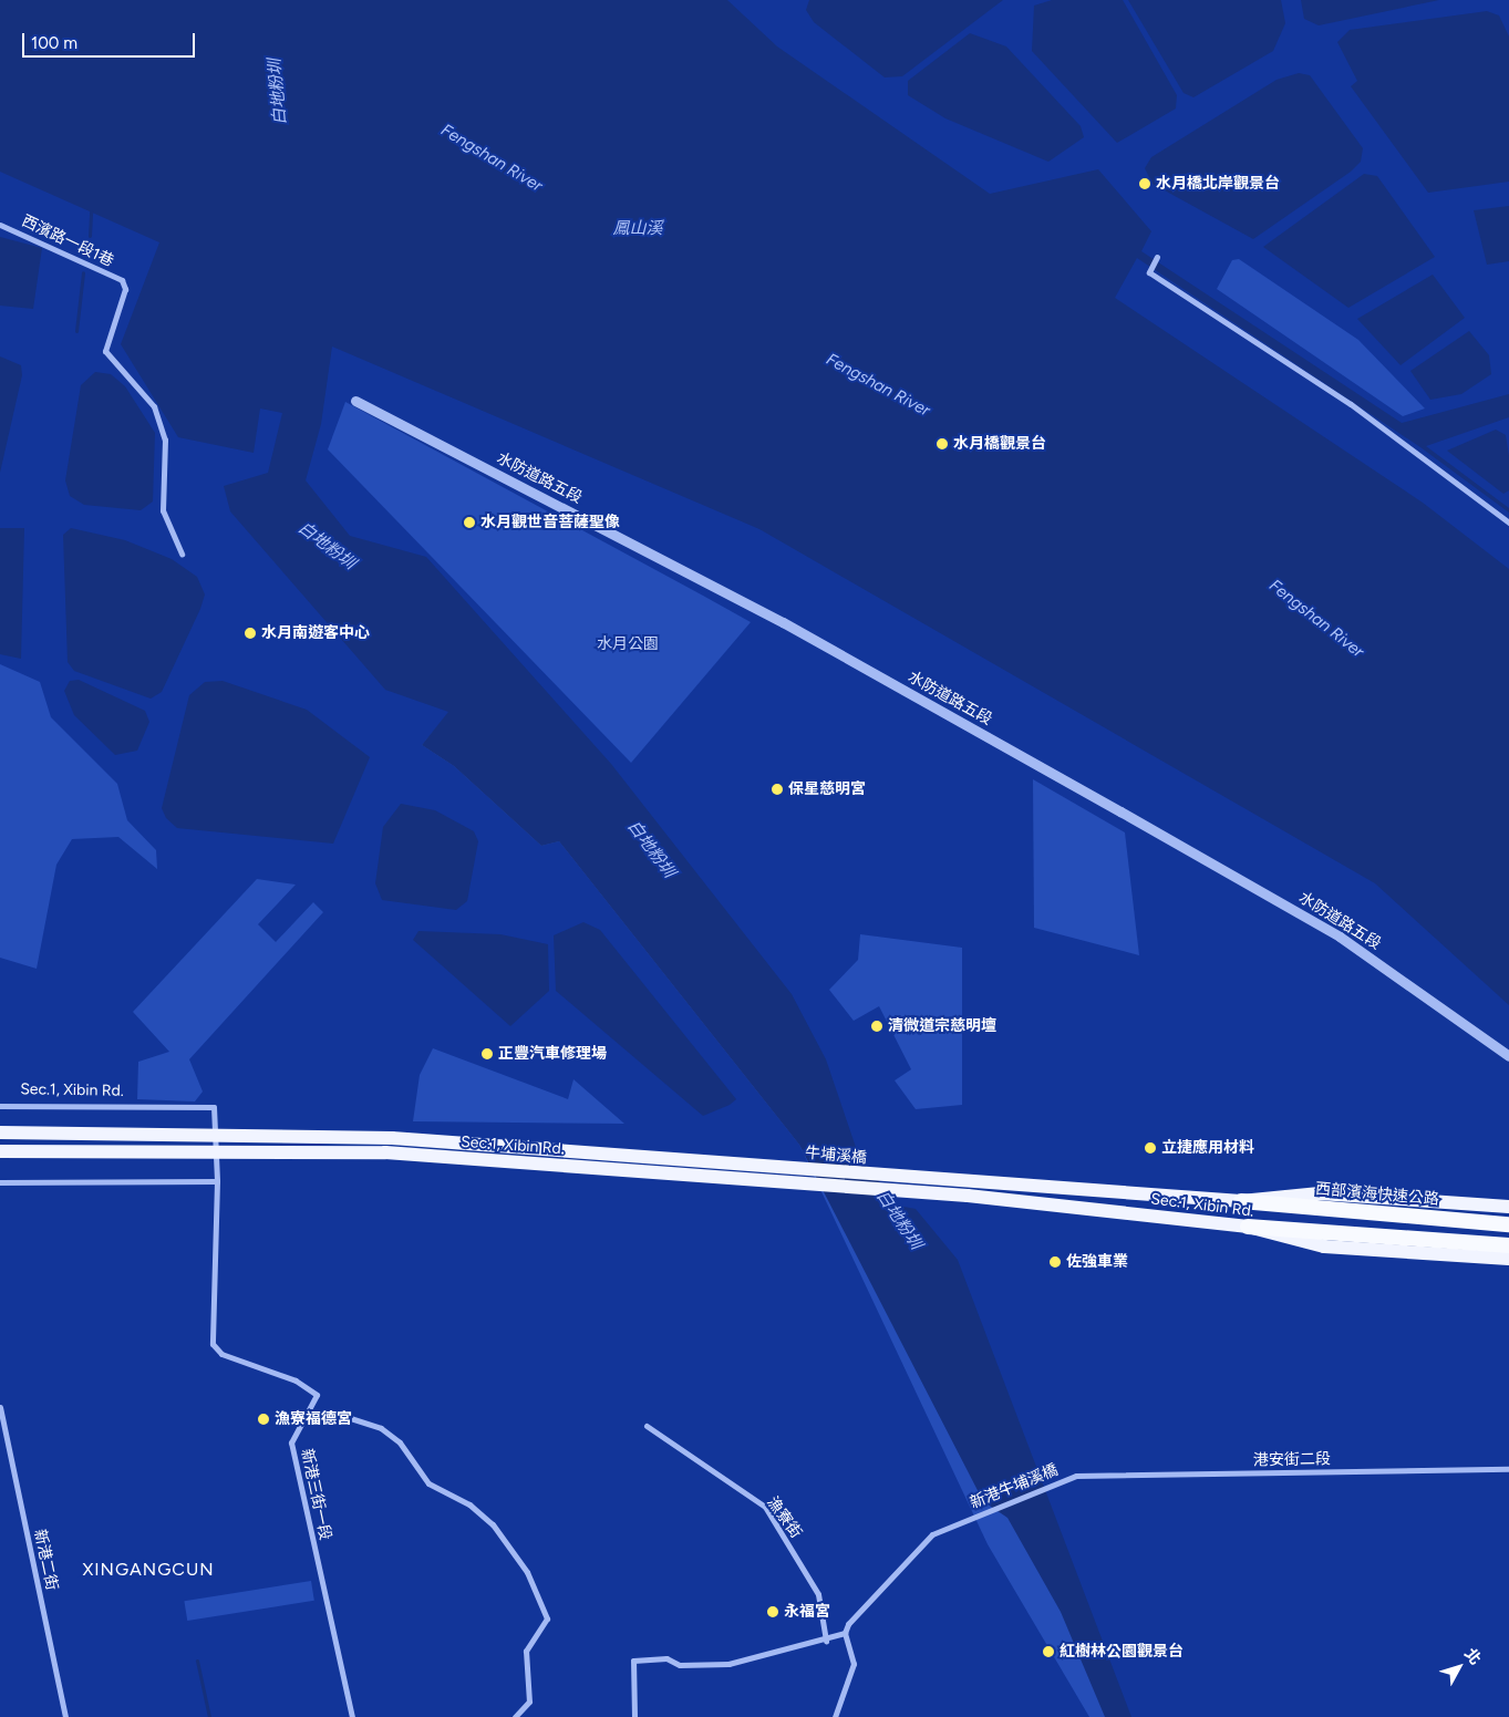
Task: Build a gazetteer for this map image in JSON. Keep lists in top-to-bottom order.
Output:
{
  "streets": {
    "highway": ["西部濱海快速公路"],
    "main road": ["Sec.1, Xibin Rd.", "牛埔溪橋"],
    "street": [
      "西濱路一段1巷",
      "水防道路五段",
      "港安街二段",
      "新港牛埔溪橋",
      "新港三街一段",
      "漁寮街",
      "新港二街"
    ]
  },
  "crossings": [
    ["Sec.1, Xibin Rd.", "牛埔溪橋"],
    ["Sec.1, Xibin Rd.", "西部濱海快速公路"],
    ["Sec.1, Xibin Rd.", "新港三街一段"],
    ["港安街二段", "新港牛埔溪橋"]
  ],
  "districts": ["XINGANGCUN"],
  "water": ["白地粉圳", "Fengshan River", "鳳山溪"],
  "parks": ["水月公園"],
  "places": [
    "水月橋北岸觀景台",
    "水月橋觀景台",
    "水月觀世音菩薩聖像",
    "水月南遊客中心",
    "保星慈明宮",
    "清微道宗慈明壇",
    "正豐汽車修理場",
    "立捷應用材料",
    "佐強車業",
    "漁寮福德宮",
    "永福宮",
    "紅樹林公園觀景台"
  ],
  "scale_bar": "100 m",
  "north": "top right"
}
